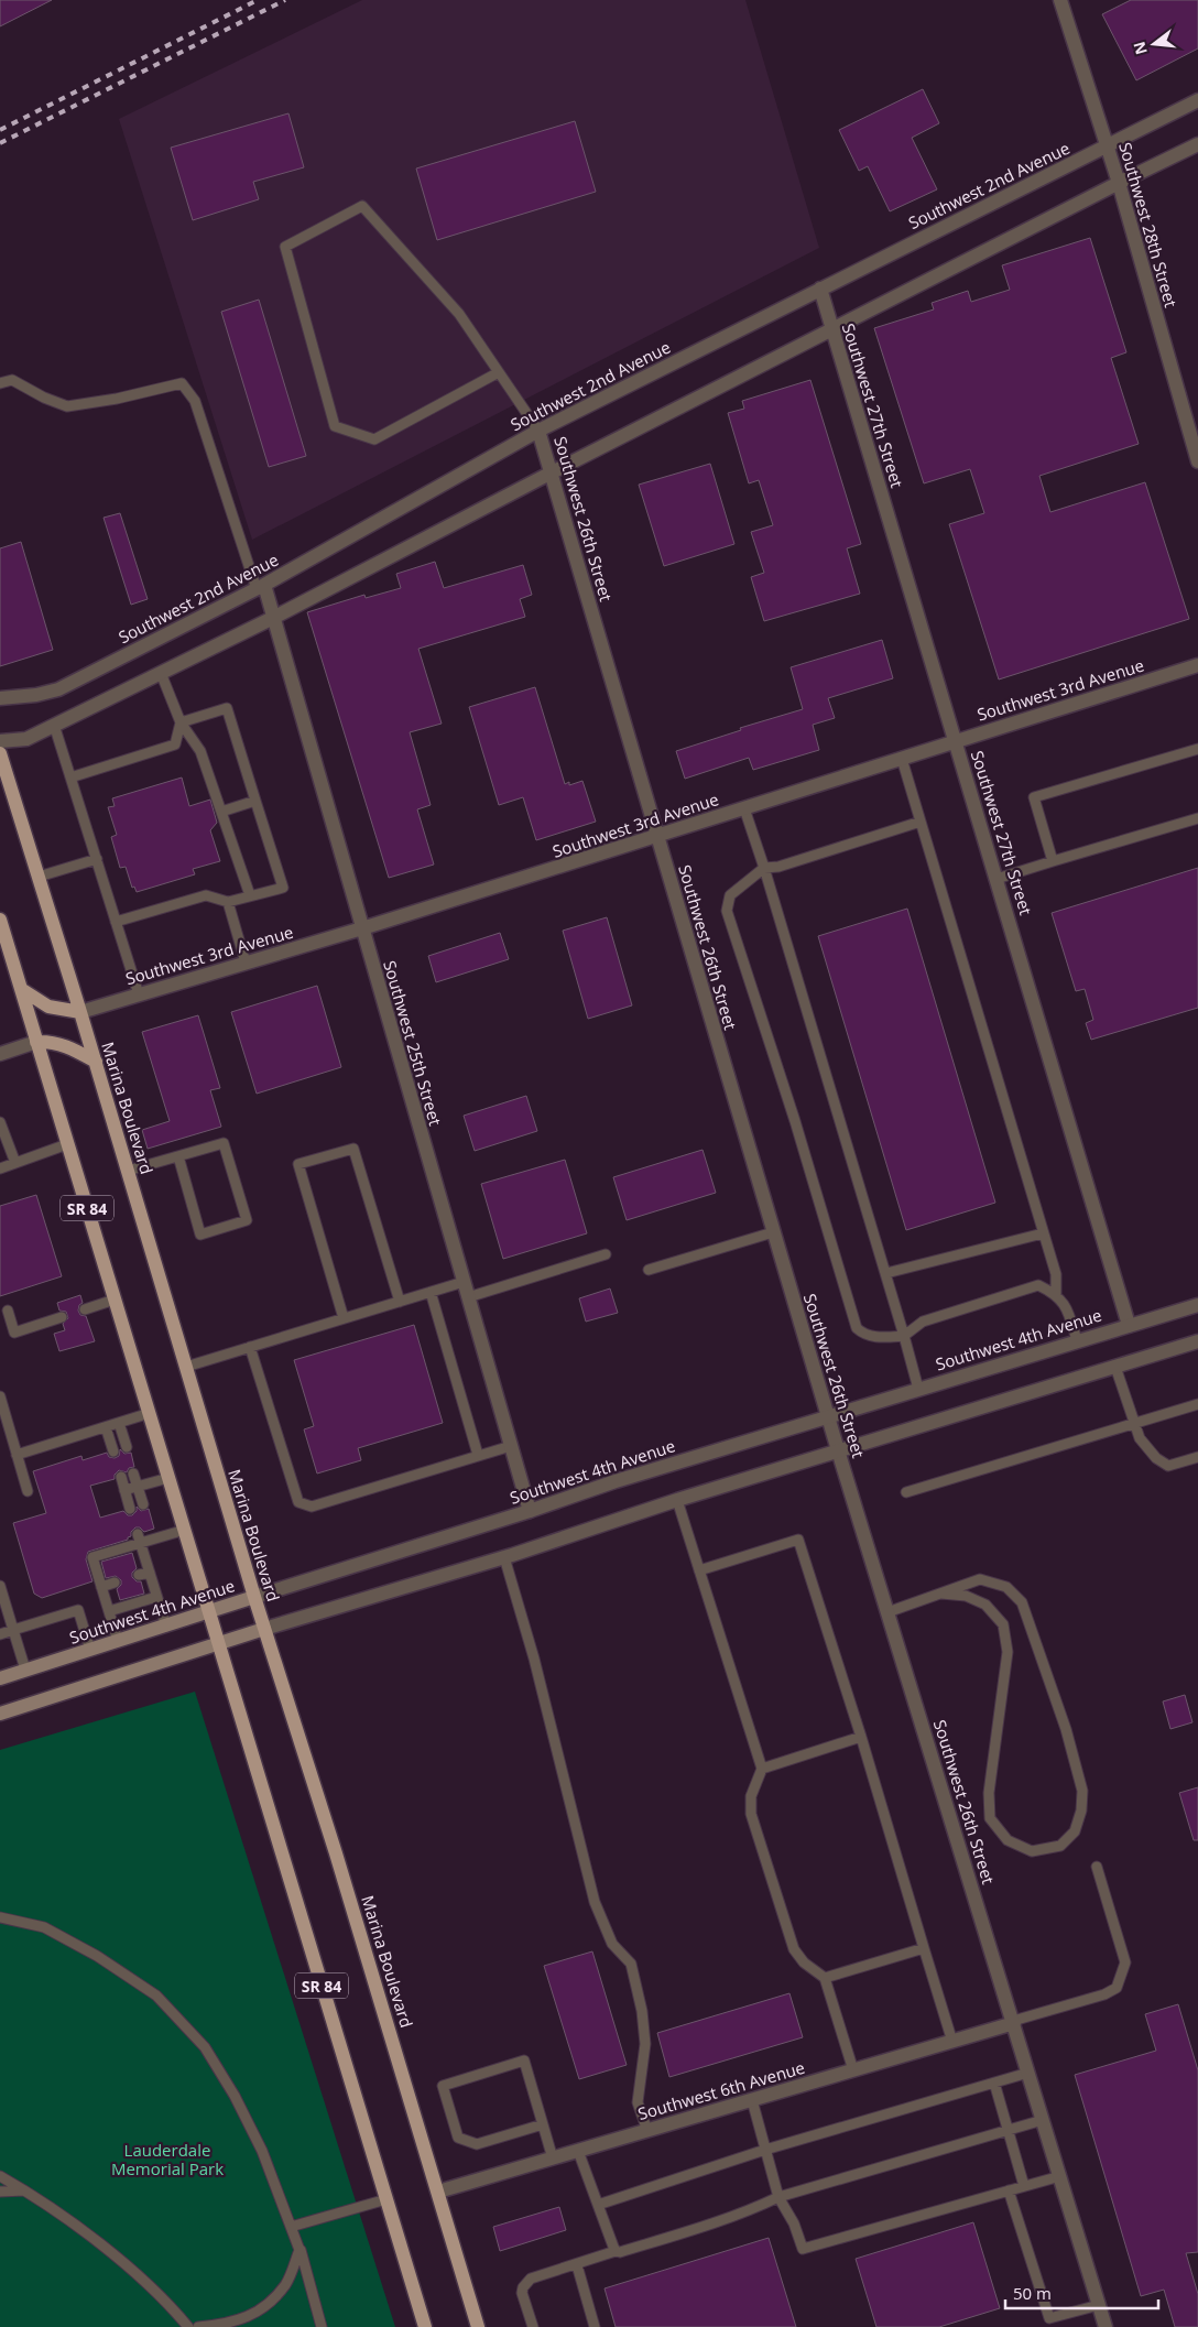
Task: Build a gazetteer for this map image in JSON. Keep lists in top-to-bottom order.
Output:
{
  "streets": {
    "main road": ["Marina Boulevard", "SR 84", "Southwest 4th Avenue"],
    "street": [
      "Southwest 2nd Avenue",
      "Southwest 28th Street",
      "Southwest 27th Street",
      "Southwest 26th Street",
      "Southwest 3rd Avenue",
      "Southwest 25th Street",
      "Southwest 6th Avenue"
    ]
  },
  "crossings": [
    ["Southwest 2nd Avenue", "Southwest 28th Street"],
    ["Southwest 2nd Avenue", "Southwest 27th Street"],
    ["Southwest 2nd Avenue", "Southwest 26th Street"],
    ["Southwest 2nd Avenue", "Southwest 25th Street"],
    ["Southwest 27th Street", "Southwest 3rd Avenue"],
    ["Southwest 27th Street", "Southwest 4th Avenue"],
    ["Southwest 26th Street", "Southwest 3rd Avenue"],
    ["Southwest 26th Street", "Southwest 4th Avenue"],
    ["Southwest 26th Street", "Southwest 6th Avenue"],
    ["Southwest 3rd Avenue", "Southwest 25th Street"],
    ["Southwest 3rd Avenue", "Marina Boulevard"],
    ["Southwest 25th Street", "Southwest 4th Avenue"],
    ["Marina Boulevard", "Southwest 4th Avenue"],
    ["Marina Boulevard", "Southwest 6th Avenue"],
    ["SR 84", "Southwest 4th Avenue"]
  ],
  "parks": ["Lauderdale Memorial Park"],
  "scale_bar": "50 m",
  "north": "left"
}
